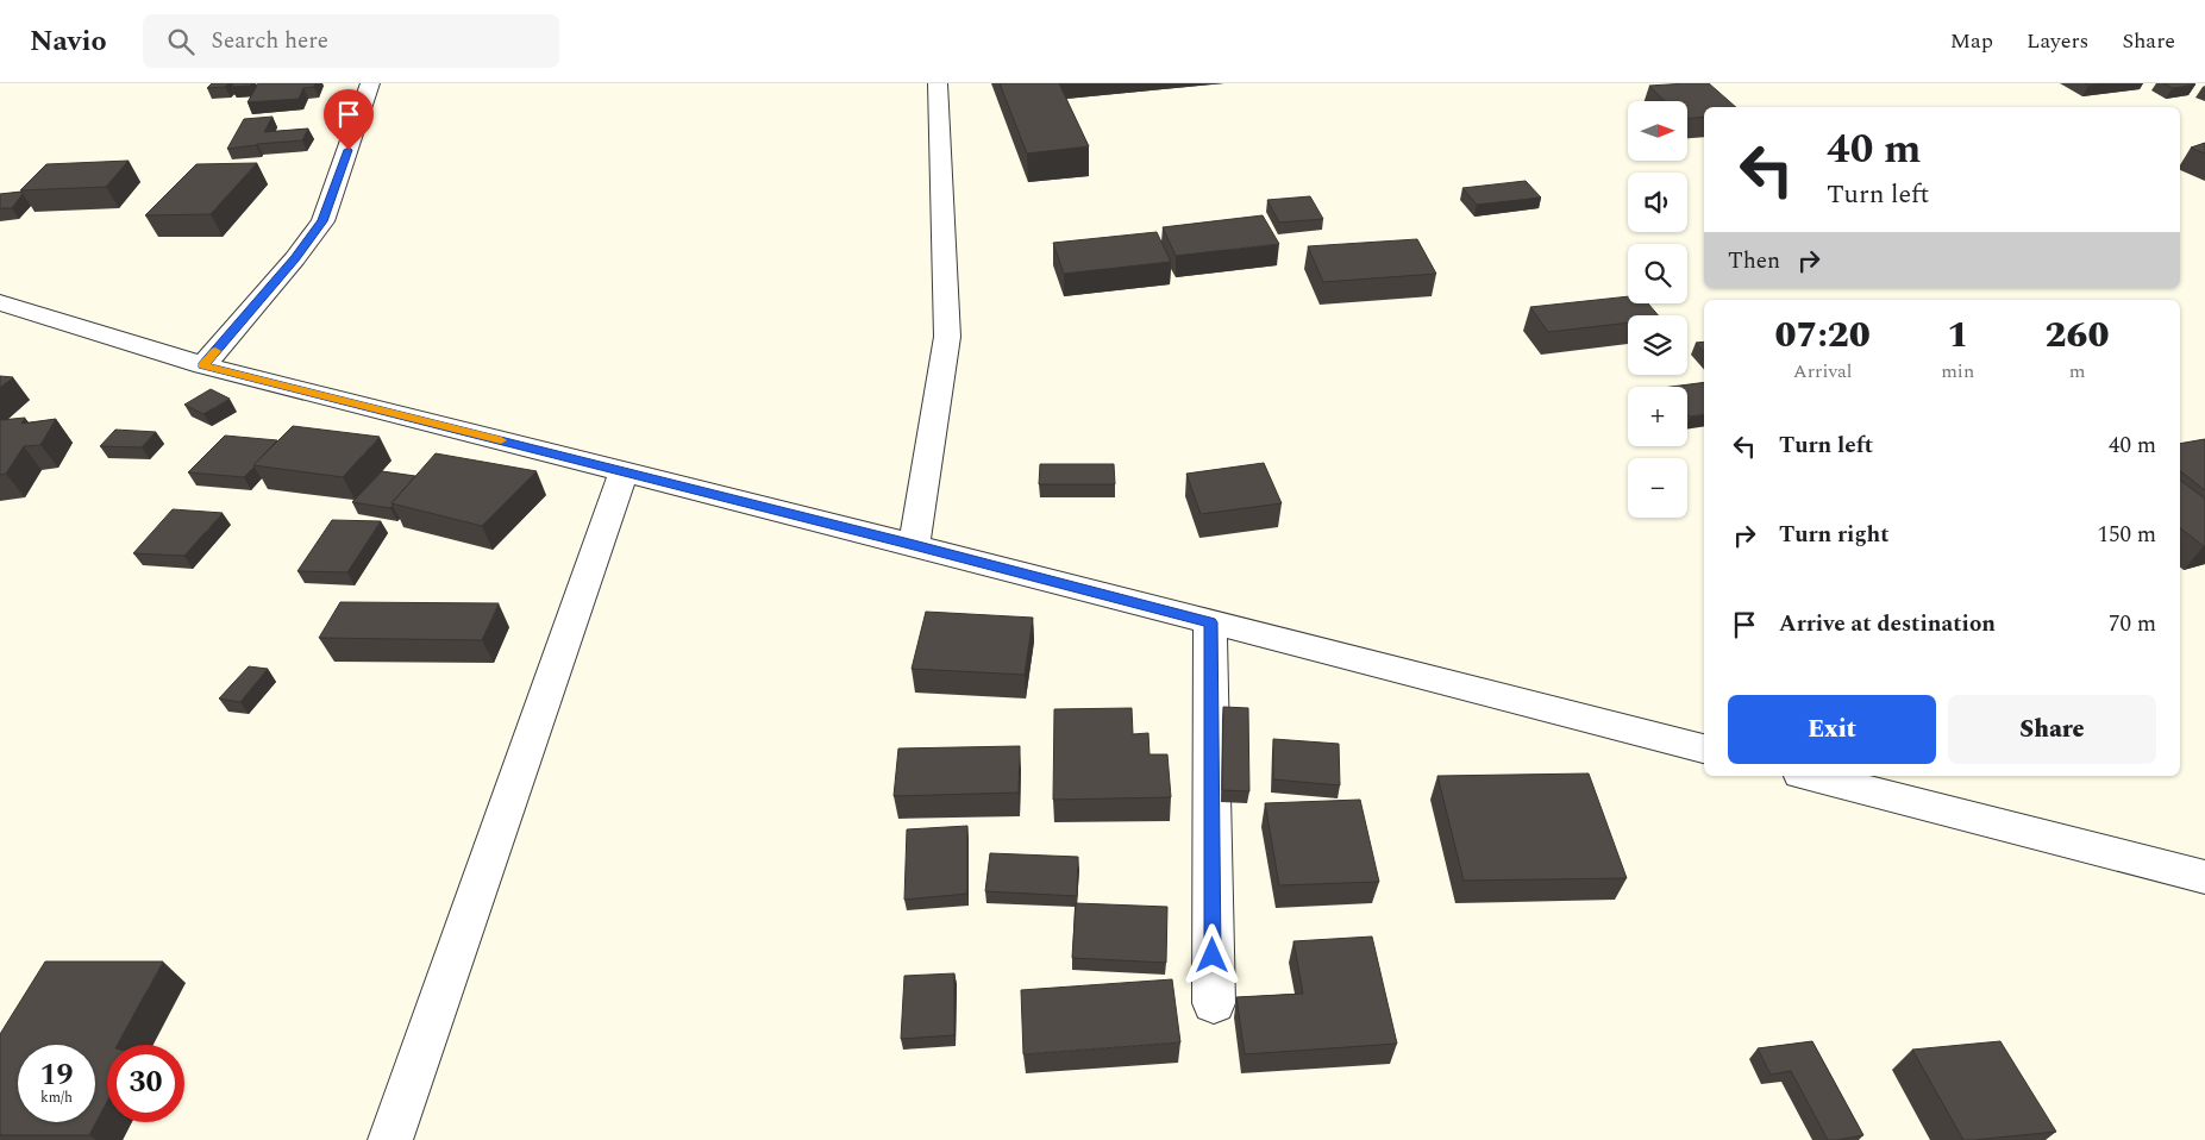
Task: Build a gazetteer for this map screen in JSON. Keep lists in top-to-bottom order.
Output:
{
  "north": "right",
  "page": {
    "header": "Navio",
    "search": "Search here",
    "nav": ["Map", "Layers", "Share"],
    "map_buttons": ["+", "−"],
    "turn": ["40 m", "Turn left"],
    "then": "Then",
    "eta": [
      "07:20",
      "Arrival",
      "1",
      "min",
      "260",
      "m"
    ],
    "list": [
      {
        "name": "Turn left",
        "value": "40 m"
      },
      {
        "name": "Turn right",
        "value": "150 m"
      },
      {
        "name": "Arrive at destination",
        "value": "70 m"
      }
    ],
    "buttons": ["Exit", "Share"],
    "speed": "19 km/h",
    "limit": "30"
  }
}
